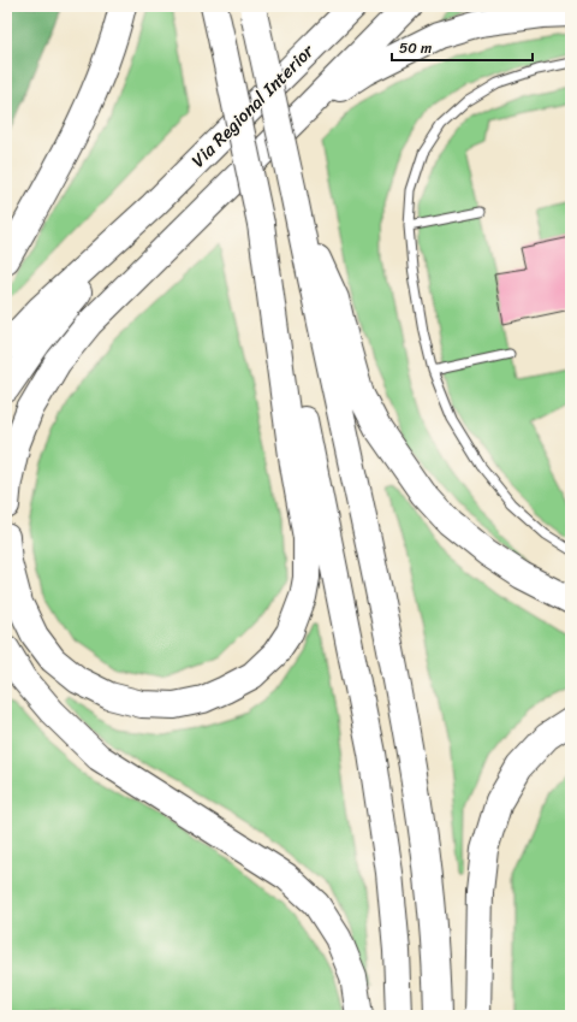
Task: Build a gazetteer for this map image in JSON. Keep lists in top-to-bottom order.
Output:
{
  "streets": {
    "highway": ["Via Regional Interior"]
  },
  "scale_bar": "50 m"
}
